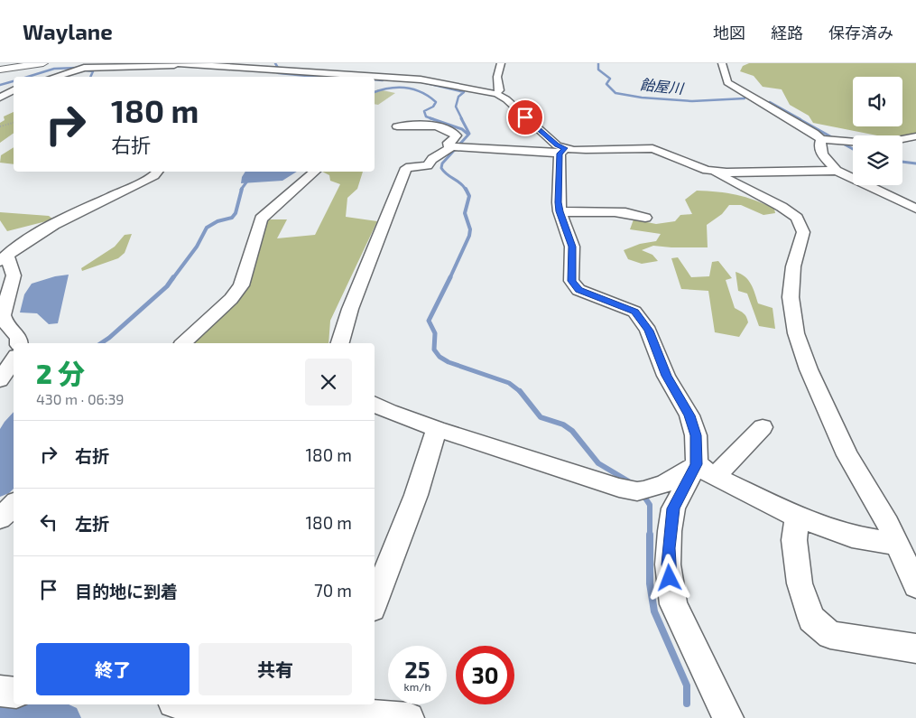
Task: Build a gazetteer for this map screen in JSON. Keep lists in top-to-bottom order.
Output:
{
  "water": ["飴屋川"],
  "page": {
    "header": "Waylane",
    "nav": ["地図", "経路", "保存済み"],
    "turn": ["180 m", "右折"],
    "heading": ["2 分", "430 m · 06:39"],
    "list": [
      {
        "name": "右折",
        "value": "180 m"
      },
      {
        "name": "左折",
        "value": "180 m"
      },
      {
        "name": "目的地に到着",
        "value": "70 m"
      }
    ],
    "buttons": ["終了", "共有"],
    "speed": "25 km/h",
    "limit": "30"
  }
}
